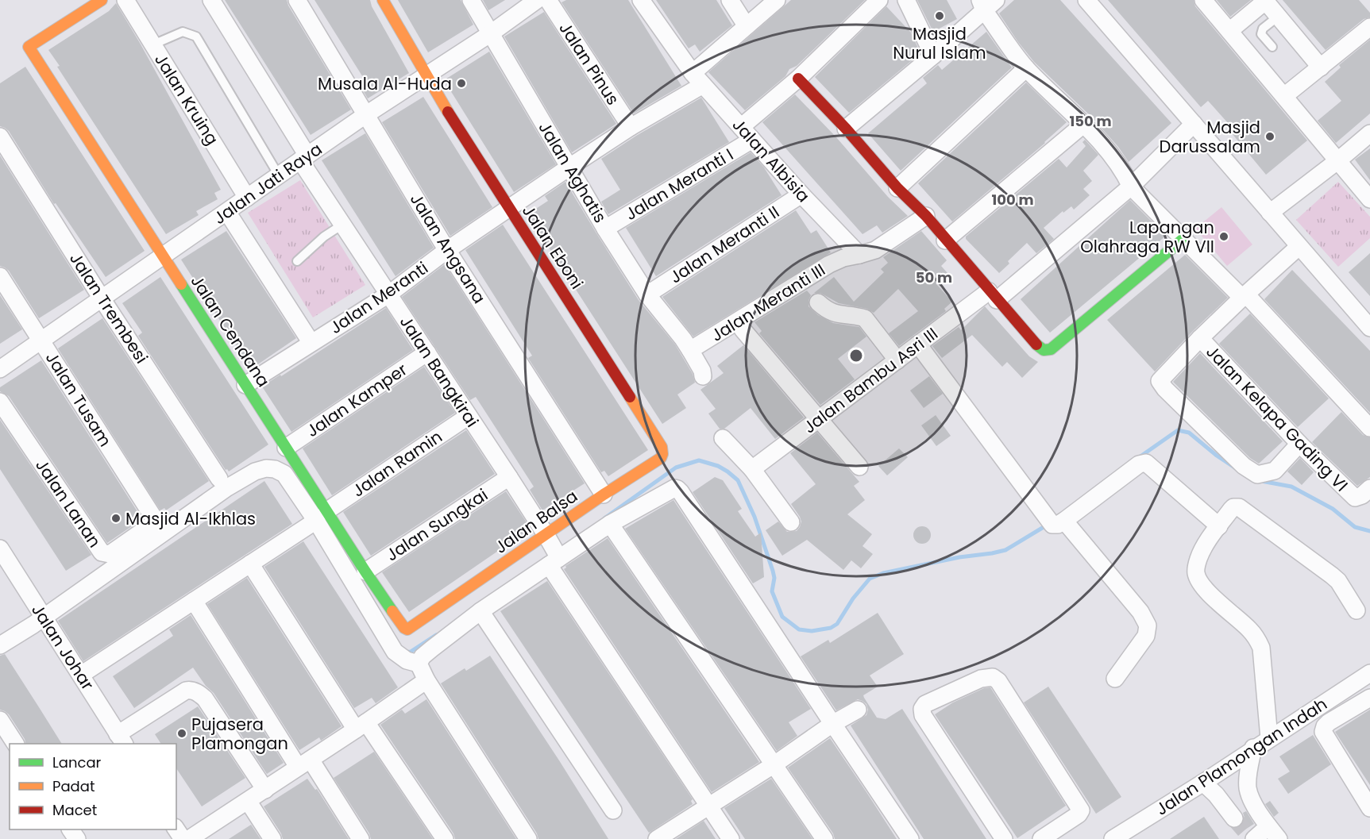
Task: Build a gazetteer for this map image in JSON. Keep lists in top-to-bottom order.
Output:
{
  "streets": {
    "street": [
      "Jalan Pinus",
      "Jalan Kruing",
      "Jalan Albisia",
      "Jalan Aghatis",
      "Jalan Jati Raya",
      "Jalan Meranti I",
      "Jalan Meranti II",
      "Jalan Eboni",
      "Jalan Angsana",
      "Jalan Meranti",
      "Jalan Meranti III",
      "Jalan Trembesi",
      "Jalan Cendana",
      "Jalan Bangkirai",
      "Jalan Bambu Asri III",
      "Jalan Tusam",
      "Jalan Kamper",
      "Jalan Kelapa Gading VI",
      "Jalan Ramin",
      "Jalan Lanan",
      "Jalan Balsa",
      "Jalan Sungkai",
      "Jalan Johar",
      "Jalan Plamongan Indah"
    ]
  },
  "crossings": [
    ["Jalan Pinus", "Jalan Meranti"],
    ["Jalan Kruing", "Jalan Jati Raya"],
    ["Jalan Albisia", "Jalan Meranti I"],
    ["Jalan Albisia", "Jalan Meranti II"],
    ["Jalan Albisia", "Jalan Meranti"],
    ["Jalan Albisia", "Jalan Meranti III"],
    ["Jalan Aghatis", "Jalan Jati Raya"],
    ["Jalan Aghatis", "Jalan Meranti I"],
    ["Jalan Aghatis", "Jalan Meranti II"],
    ["Jalan Aghatis", "Jalan Meranti"],
    ["Jalan Aghatis", "Jalan Meranti III"],
    ["Jalan Jati Raya", "Jalan Eboni"],
    ["Jalan Jati Raya", "Jalan Angsana"],
    ["Jalan Jati Raya", "Jalan Trembesi"],
    ["Jalan Jati Raya", "Jalan Cendana"],
    ["Jalan Jati Raya", "Jalan Bangkirai"],
    ["Jalan Jati Raya", "Jalan Tusam"],
    ["Jalan Eboni", "Jalan Meranti"],
    ["Jalan Eboni", "Jalan Balsa"],
    ["Jalan Angsana", "Jalan Meranti"],
    ["Jalan Angsana", "Jalan Balsa"],
    ["Jalan Meranti", "Jalan Cendana"],
    ["Jalan Meranti", "Jalan Bangkirai"],
    ["Jalan Cendana", "Jalan Kamper"],
    ["Jalan Cendana", "Jalan Ramin"],
    ["Jalan Cendana", "Jalan Balsa"],
    ["Jalan Cendana", "Jalan Sungkai"],
    ["Jalan Bangkirai", "Jalan Kamper"],
    ["Jalan Bangkirai", "Jalan Ramin"],
    ["Jalan Bangkirai", "Jalan Balsa"],
    ["Jalan Bangkirai", "Jalan Sungkai"],
    ["Jalan Tusam", "Jalan Lanan"],
    ["Jalan Ramin", "Jalan Johar"]
  ],
  "places": [
    "Masjid Nurul Islam",
    "Musala Al-Huda",
    "Masjid Darussalam",
    "Lapangan Olahraga RW VII",
    "Masjid Al-Ikhlas",
    "Pujasera Plamongan"
  ],
  "legend": ["Lancar", "Padat", "Macet"],
  "rings": ["150 m", "100 m", "50 m"]
}
